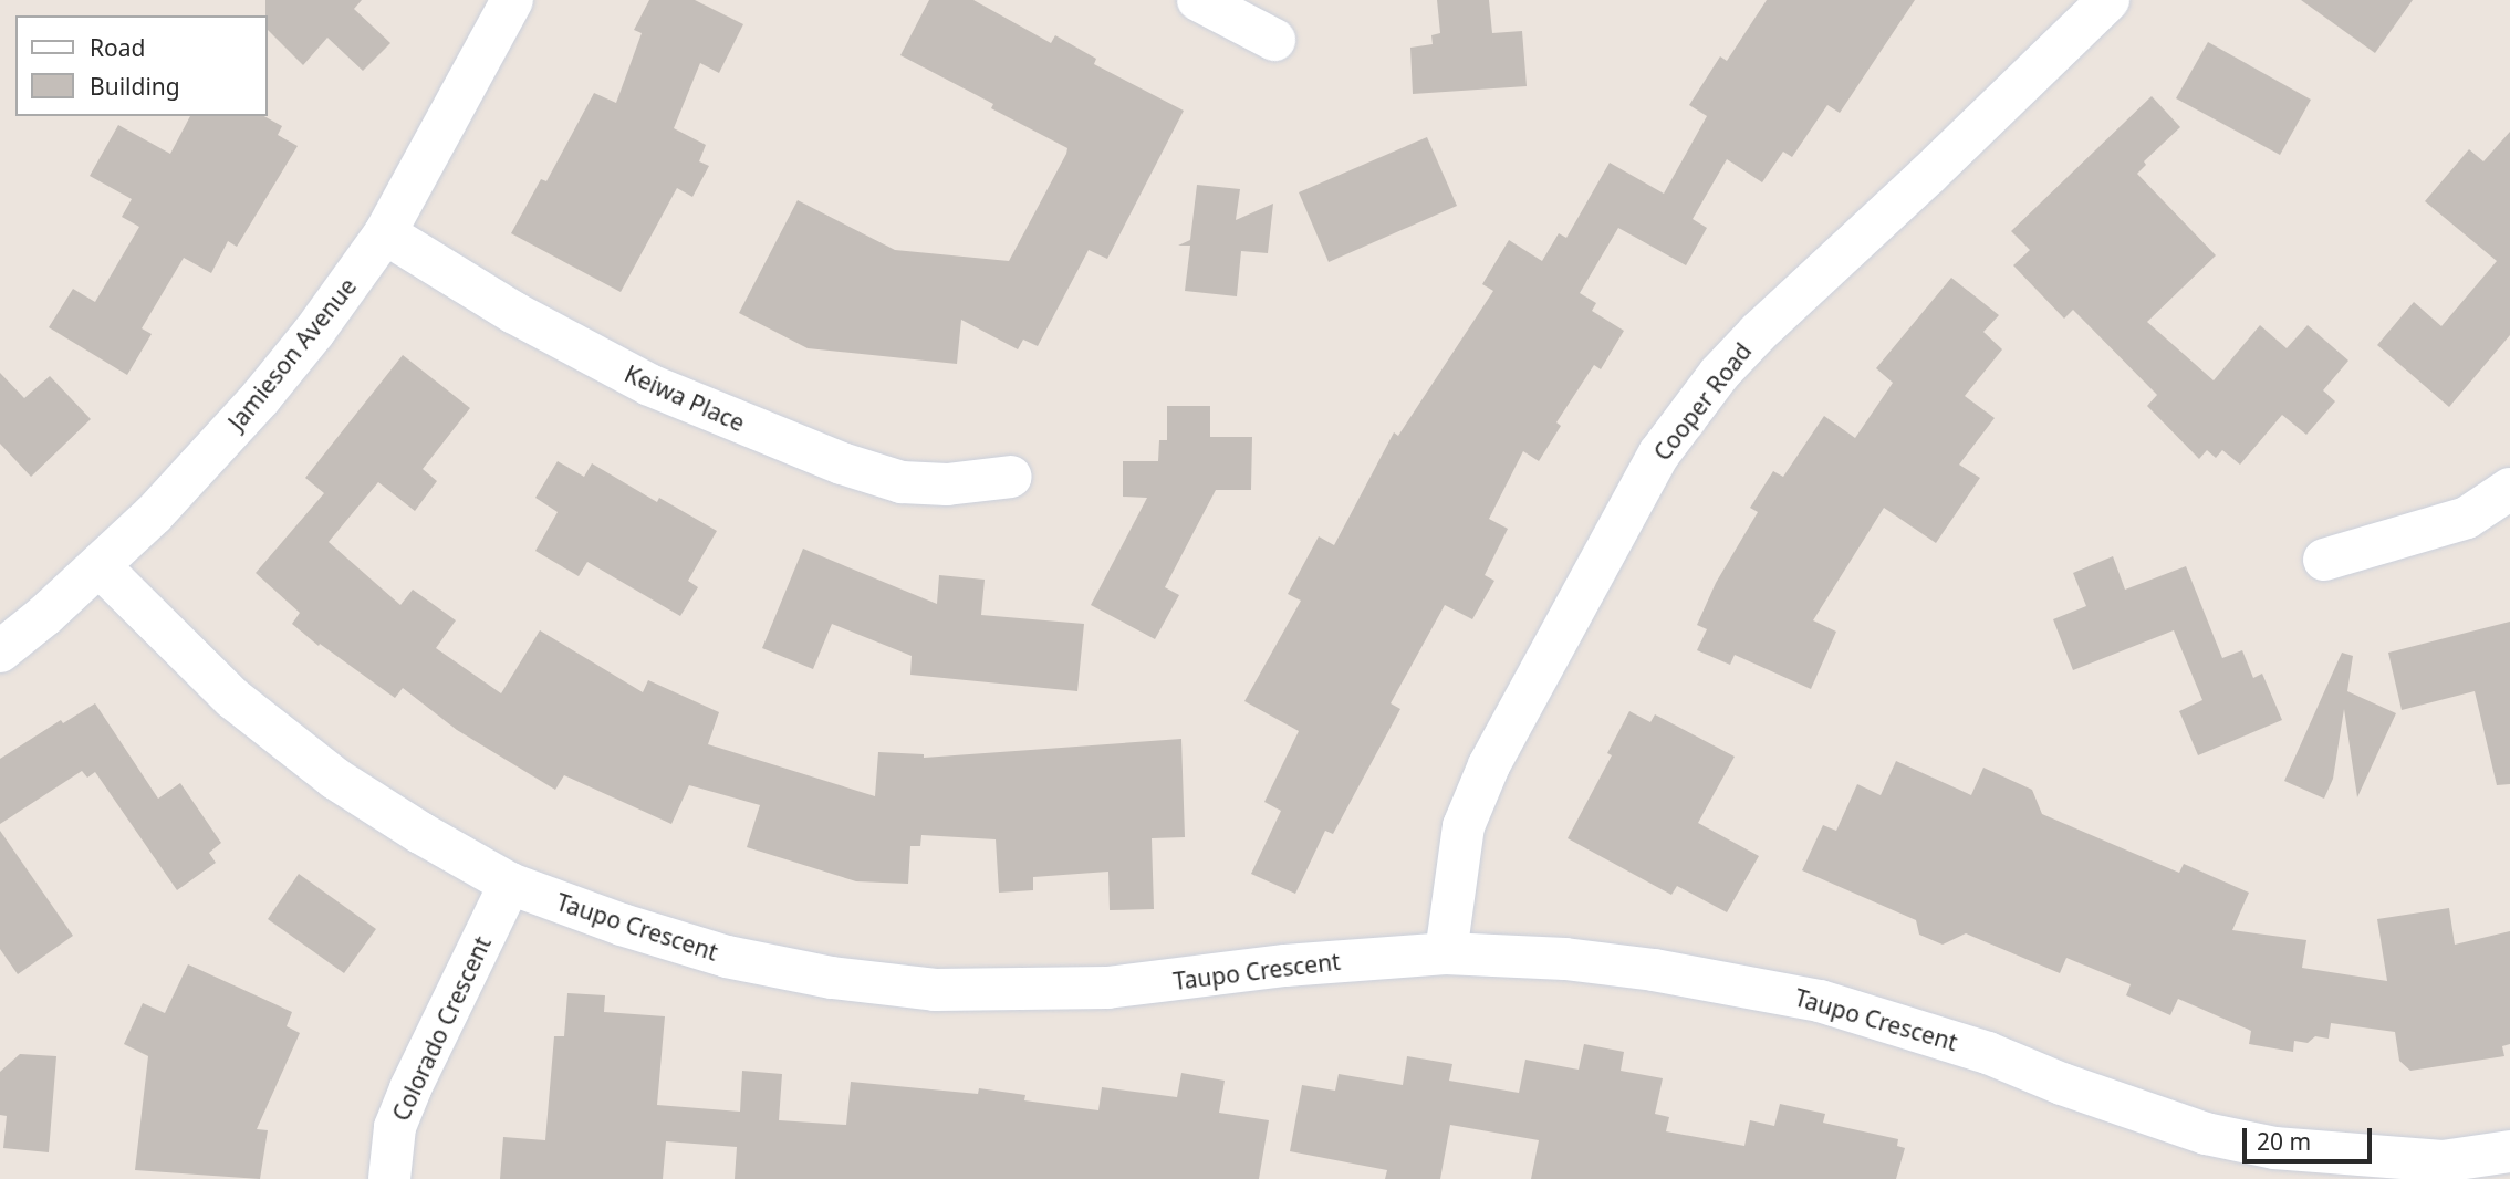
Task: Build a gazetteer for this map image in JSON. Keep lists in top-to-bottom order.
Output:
{
  "streets": {
    "street": [
      "Jamieson Avenue",
      "Keiwa Place",
      "Cooper Road",
      "Taupo Crescent",
      "Colorado Crescent"
    ]
  },
  "crossings": [
    ["Jamieson Avenue", "Keiwa Place"],
    ["Jamieson Avenue", "Taupo Crescent"],
    ["Cooper Road", "Taupo Crescent"],
    ["Taupo Crescent", "Colorado Crescent"]
  ],
  "legend": ["Road", "Building"],
  "scale_bar": "20 m"
}
